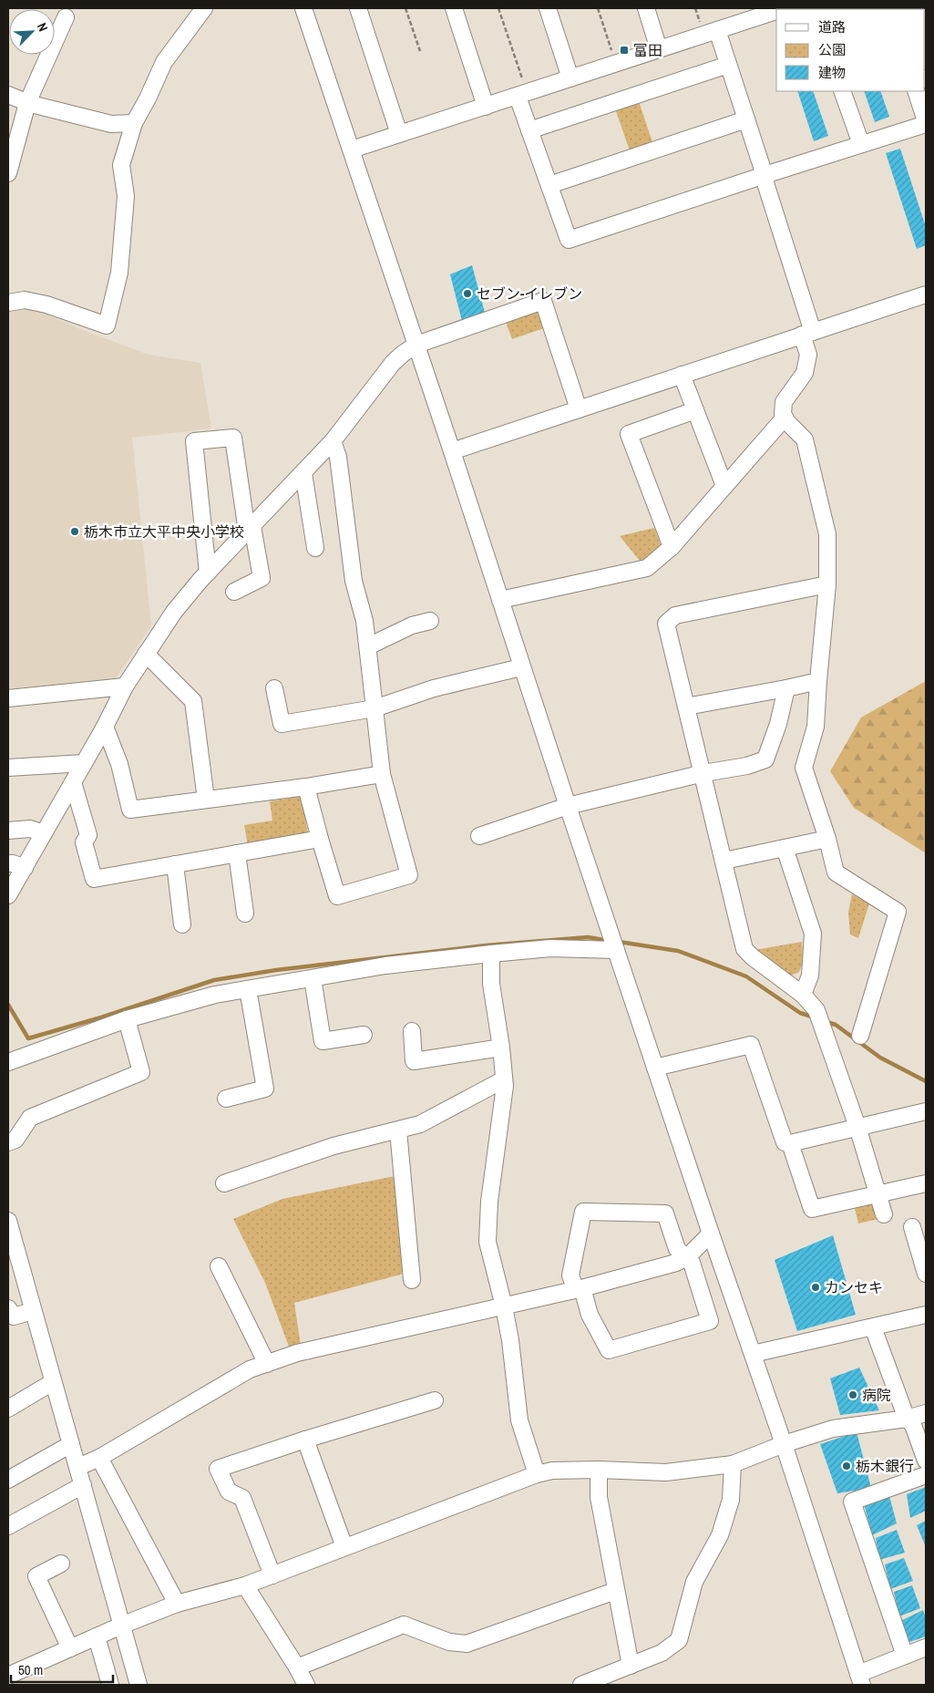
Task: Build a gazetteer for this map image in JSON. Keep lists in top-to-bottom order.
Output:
{
  "places": {
    "transit": ["富田"],
    "other": [
      "セブン-イレブン",
      "栃木市立大平中央小学校",
      "カンセキ",
      "病院",
      "栃木銀行"
    ]
  },
  "legend": ["道路", "公園", "建物"],
  "scale_bar": "50 m",
  "north": "top right"
}
